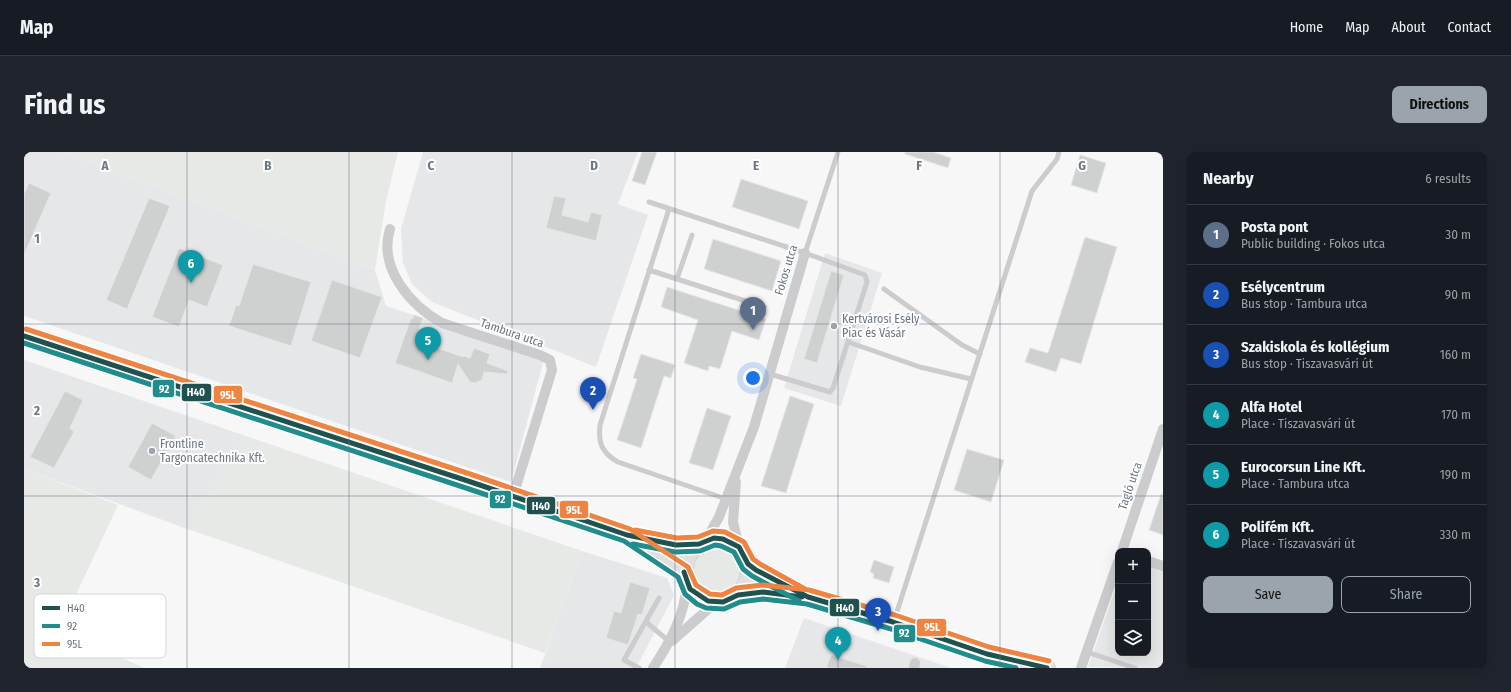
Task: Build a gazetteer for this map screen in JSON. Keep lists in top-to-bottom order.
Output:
{
  "streets": {
    "street": ["Fokos utca", "Tambura utca", "Tagló utca"]
  },
  "places": ["Kertvárosi Esély Piac és Vásár", "Frontline Targoncatechnika Kft."],
  "lines": ["transit line 95L", "transit line H40", "transit line 92"],
  "legend": ["H40", "92", "95L"],
  "page": {
    "header": "Map",
    "nav": [
      "Home",
      "Map",
      "About",
      "Contact"
    ],
    "buttons": [
      "Directions",
      ["Save", "Share"]
    ],
    "title": "Find us",
    "heading": ["Nearby", "6 results"],
    "list": [
      {
        "mark": "1",
        "name": "Posta pont",
        "note": "Public building · Fokos utca",
        "value": "30 m"
      },
      {
        "mark": "2",
        "name": "Esélycentrum",
        "note": "Bus stop · Tambura utca",
        "value": "90 m"
      },
      {
        "mark": "3",
        "name": "Szakiskola és kollégium",
        "note": "Bus stop · Tiszavasvári út",
        "value": "160 m"
      },
      {
        "mark": "4",
        "name": "Alfa Hotel",
        "note": "Place · Tiszavasvári út",
        "value": "170 m"
      },
      {
        "mark": "5",
        "name": "Eurocorsun Line Kft.",
        "note": "Place · Tambura utca",
        "value": "190 m"
      },
      {
        "mark": "6",
        "name": "Polifém Kft.",
        "note": "Place · Tiszavasvári út",
        "value": "330 m"
      }
    ],
    "pins": [
      "6",
      "1",
      "5",
      "2",
      "3",
      "4"
    ],
    "map_buttons": ["+", "−"]
  },
  "grid": {
    "columns": [
      "A",
      "B",
      "C",
      "D",
      "E",
      "F",
      "G"
    ],
    "rows": ["1", "2", "3"]
  }
}
